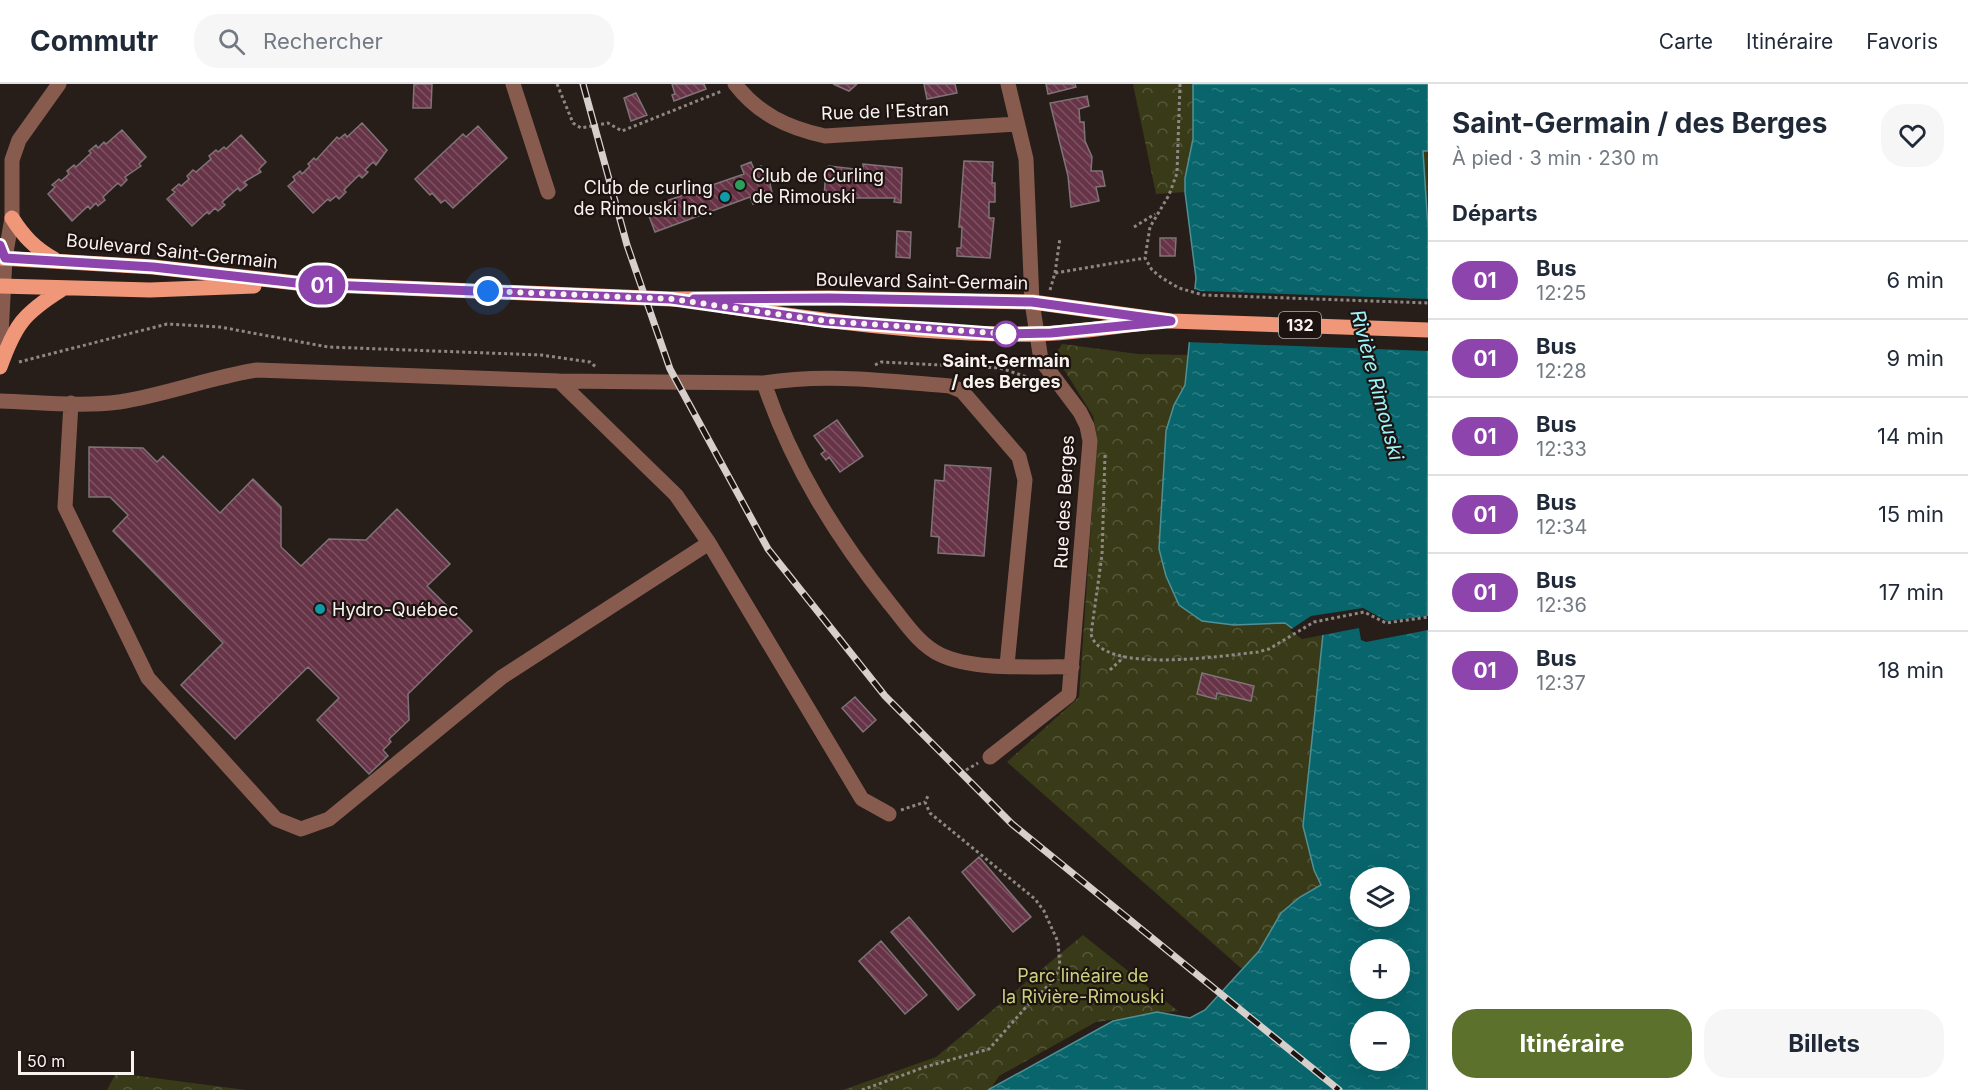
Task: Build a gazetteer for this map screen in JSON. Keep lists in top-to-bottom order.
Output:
{
  "streets": {
    "main road": ["Boulevard Saint-Germain", "132"],
    "street": ["Rue de l'Estran", "Rue des Berges"]
  },
  "crossings": [
    ["Rue de l'Estran", "Rue des Berges"],
    ["Boulevard Saint-Germain", "Rue des Berges"]
  ],
  "water": ["Rivière Rimouski"],
  "parks": ["Parc linéaire de la Rivière-Rimouski"],
  "places": [
    "Club de Curling de Rimouski",
    "Club de curling de Rimouski Inc.",
    "Saint-Germain / des Berges",
    "Hydro-Québec"
  ],
  "lines": ["bus line 01"],
  "scale_bar": "50 m",
  "page": {
    "header": "Commutr",
    "search": "Rechercher",
    "nav": ["Carte", "Itinéraire", "Favoris"],
    "on_map": "01",
    "heading": [
      ["Saint-Germain / des Berges", "À pied · 3 min · 230 m"],
      "Départs"
    ],
    "list": [
      {
        "mark": "01",
        "name": "Bus",
        "note": "12:25",
        "value": "6 min"
      },
      {
        "mark": "01",
        "name": "Bus",
        "note": "12:28",
        "value": "9 min"
      },
      {
        "mark": "01",
        "name": "Bus",
        "note": "12:33",
        "value": "14 min"
      },
      {
        "mark": "01",
        "name": "Bus",
        "note": "12:34",
        "value": "15 min"
      },
      {
        "mark": "01",
        "name": "Bus",
        "note": "12:36",
        "value": "17 min"
      },
      {
        "mark": "01",
        "name": "Bus",
        "note": "12:37",
        "value": "18 min"
      }
    ],
    "map_buttons": ["+", "−"],
    "buttons": ["Itinéraire", "Billets"],
    "scale": "50 m"
  }
}
